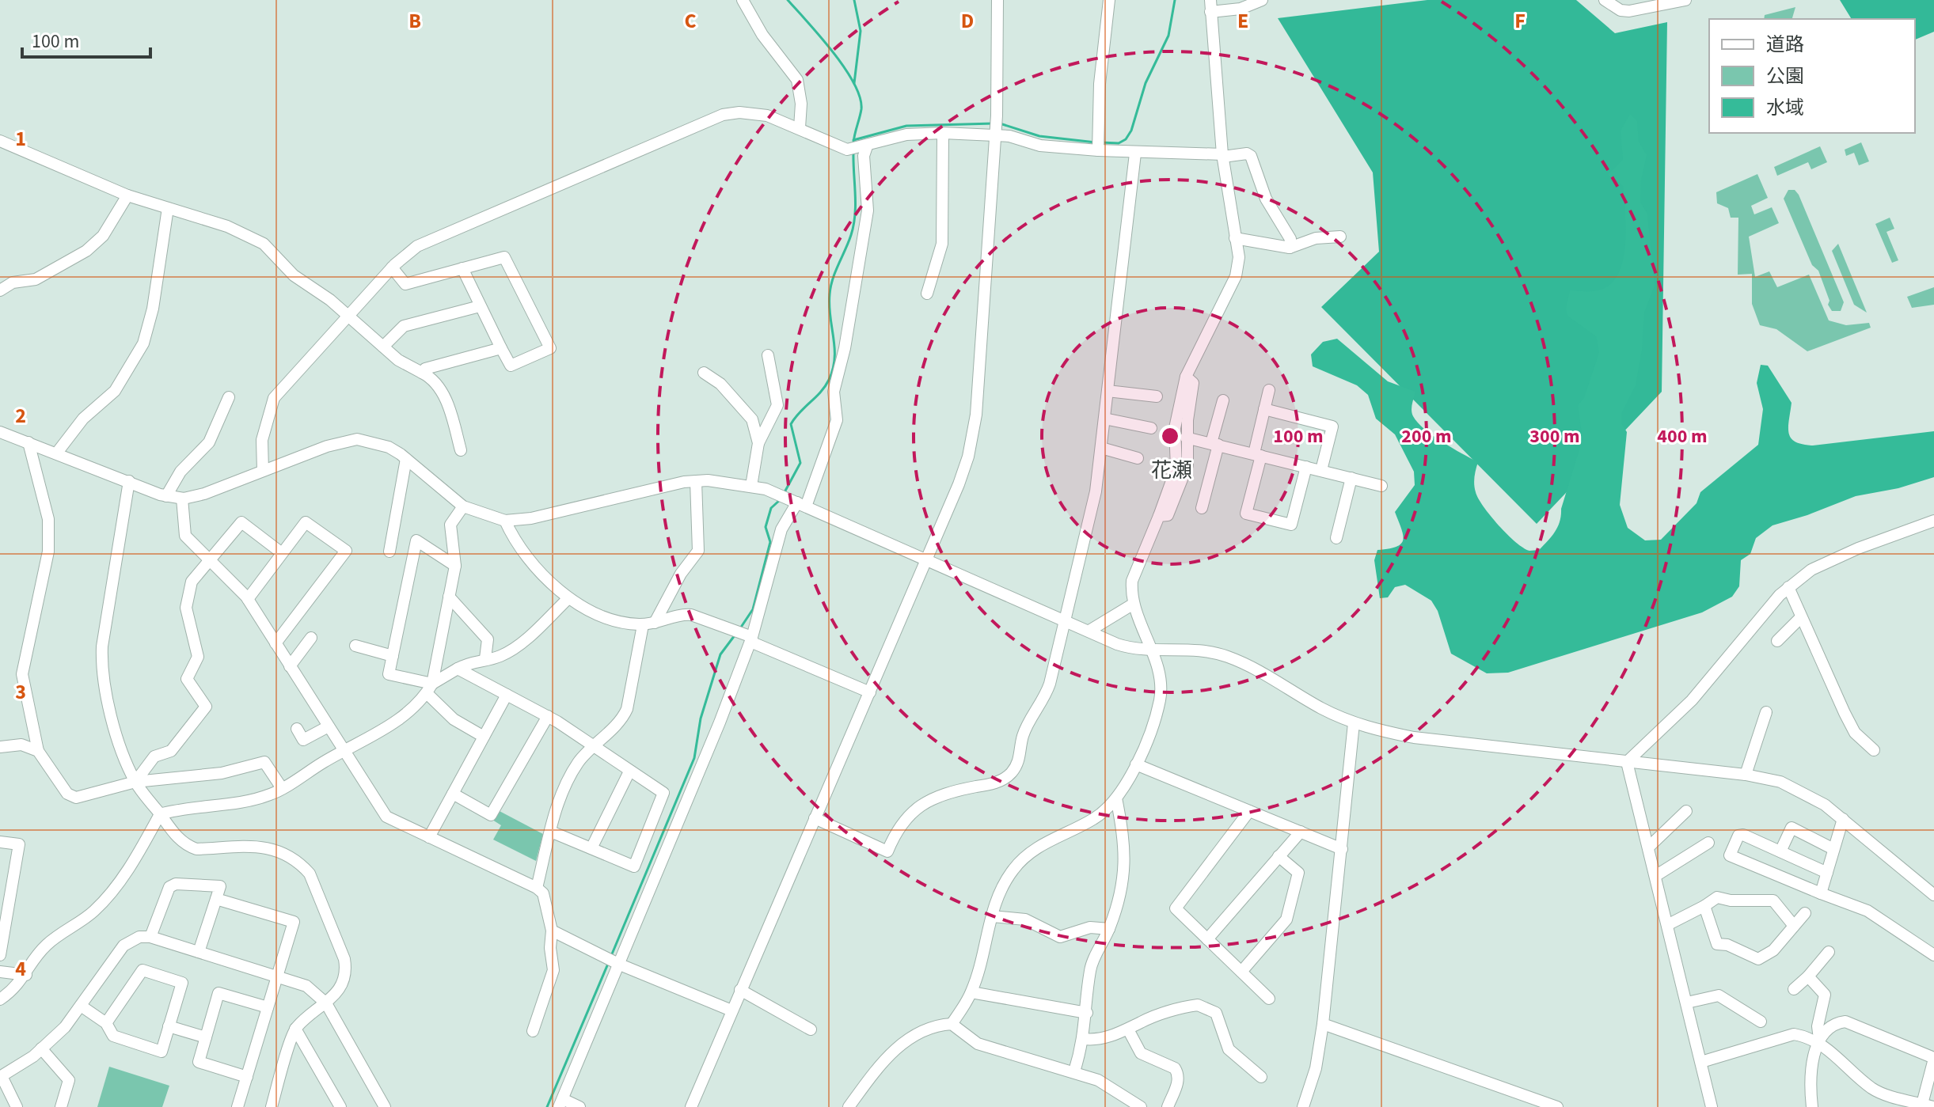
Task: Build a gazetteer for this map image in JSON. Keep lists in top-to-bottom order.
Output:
{
  "districts": ["花瀬"],
  "legend": ["道路", "公園", "水域"],
  "scale_bar": "100 m",
  "grid": {
    "columns": [
      "B",
      "C",
      "D",
      "E",
      "F"
    ],
    "rows": [
      "1",
      "2",
      "3",
      "4"
    ]
  },
  "rings": [
    "100 m",
    "200 m",
    "300 m",
    "400 m"
  ]
}
